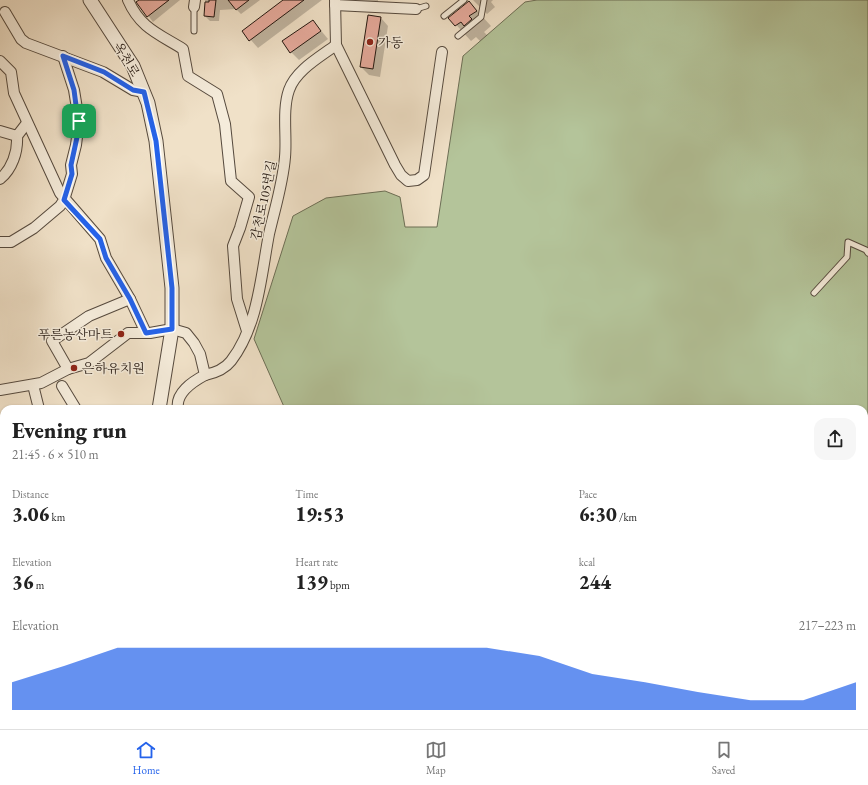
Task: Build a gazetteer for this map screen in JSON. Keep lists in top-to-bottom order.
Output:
{
  "streets": {
    "street": ["옥천로", "감천로105번길"]
  },
  "places": ["가동", "푸른농산마트", "은하유치원"],
  "page": {
    "heading": ["Evening run", "21:45 · 6 × 510 m"],
    "stats": [
      ["Distance", "3.06 km"],
      ["Time", "19:53"],
      ["Pace", "6:30 /km"],
      ["Elevation", "36 m"],
      ["Heart rate", "139 bpm"],
      ["kcal", "244"]
    ],
    "chart": ["Elevation", "217–223 m"],
    "tabs": ["Home", "Map", "Saved"]
  }
}
